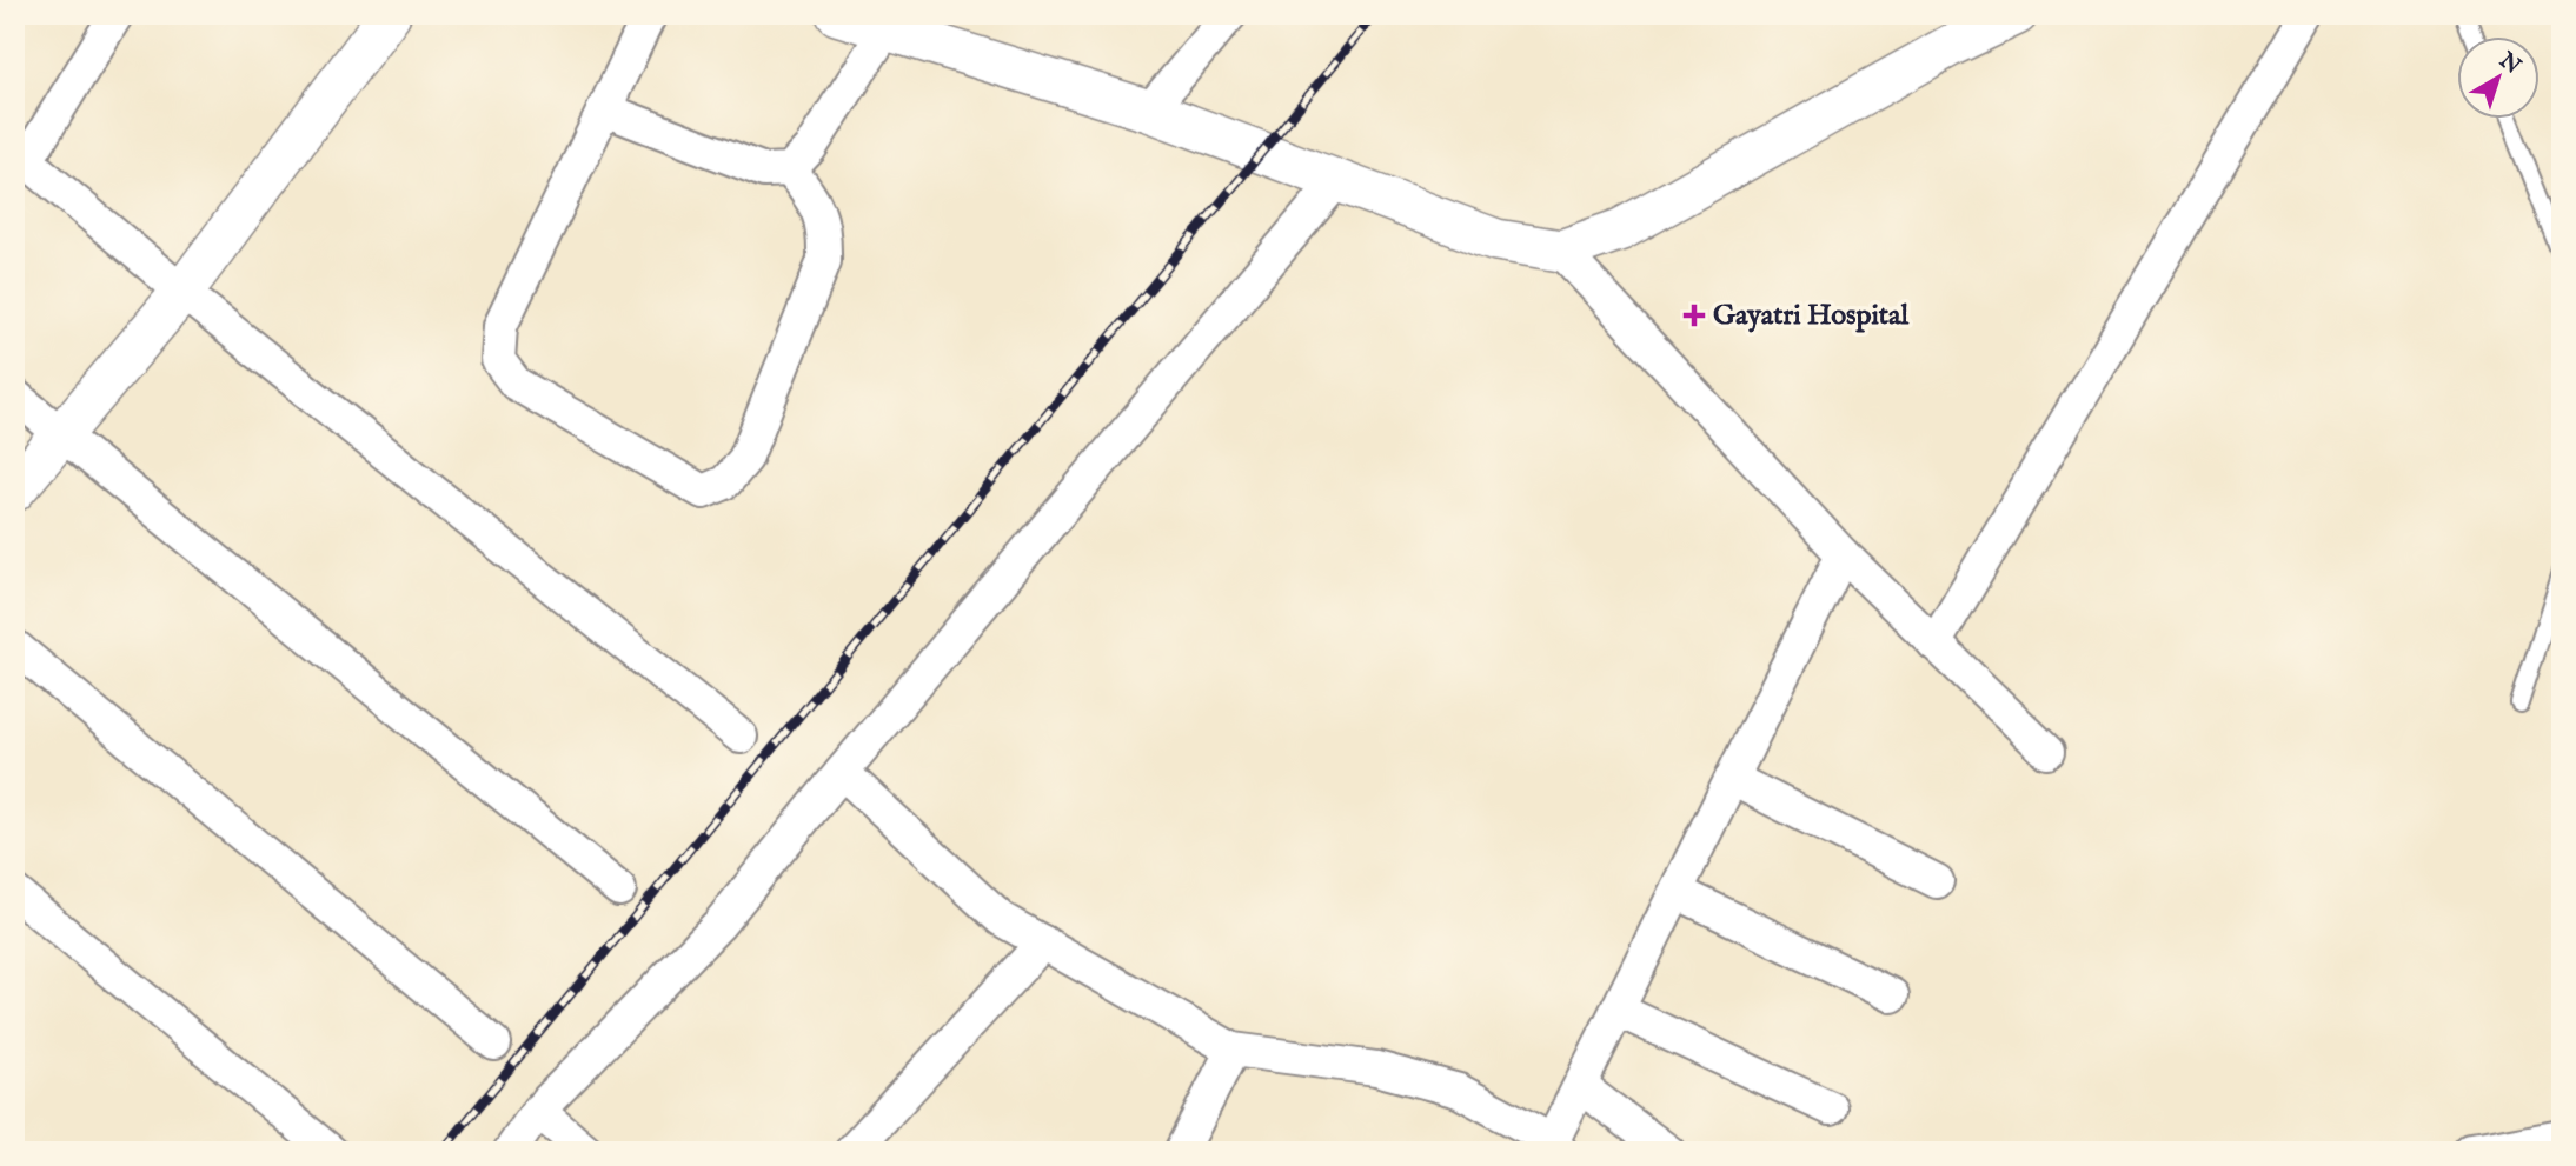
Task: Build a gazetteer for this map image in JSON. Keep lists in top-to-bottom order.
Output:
{
  "places": {
    "health": ["Gayatri Hospital"]
  },
  "north": "top right"
}
